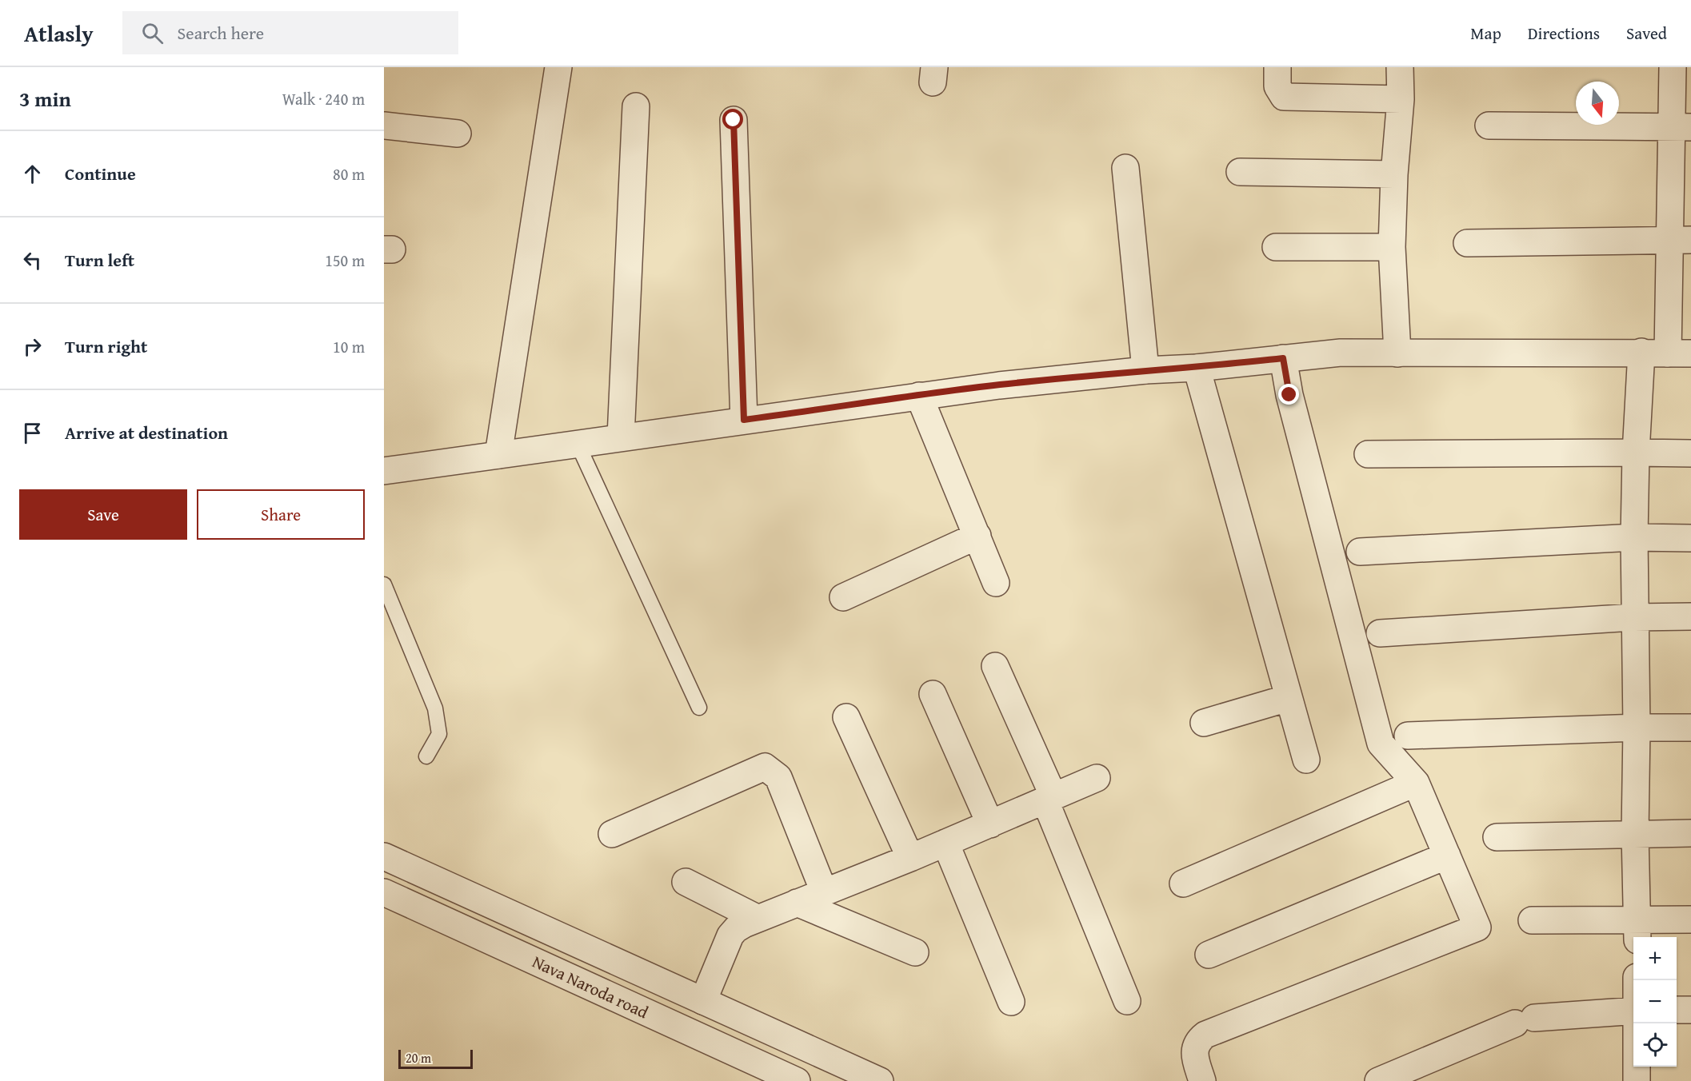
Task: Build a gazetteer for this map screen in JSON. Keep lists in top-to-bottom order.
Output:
{
  "streets": {
    "street": ["Nava Naroda road"]
  },
  "scale_bar": "20 m",
  "north": "bottom",
  "page": {
    "header": "Atlasly",
    "search": "Search here",
    "nav": ["Map", "Directions", "Saved"],
    "heading": ["3 min", "Walk · 240 m"],
    "list": [
      ["Continue", "80 m"],
      ["Turn left", "150 m"],
      ["Turn right", "10 m"],
      "Arrive at destination"
    ],
    "buttons": ["Save", "Share"],
    "map_buttons": ["+", "−"],
    "scale": "20 m"
  }
}
